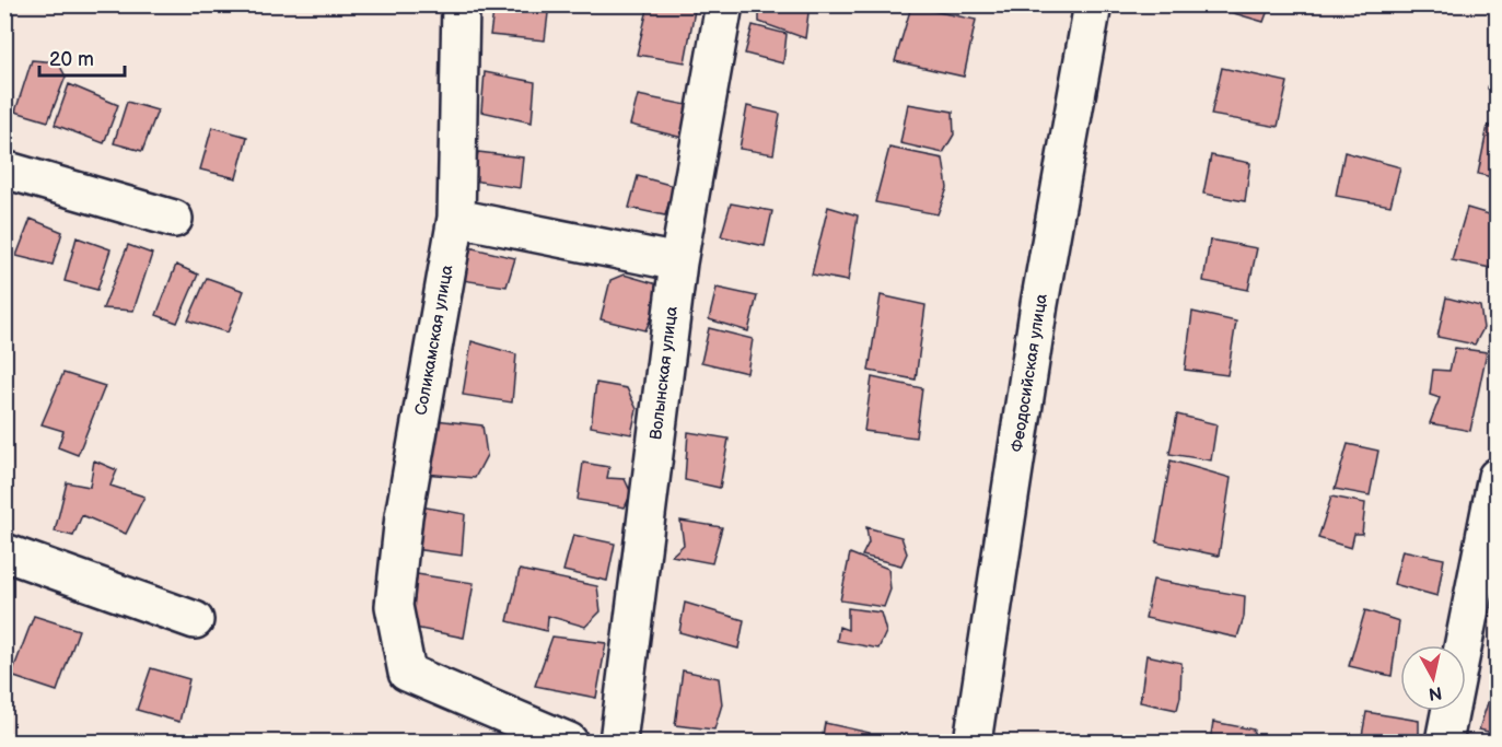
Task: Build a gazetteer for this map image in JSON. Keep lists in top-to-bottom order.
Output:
{
  "streets": {
    "street": ["Соликамская улица", "Волынская улица", "Феодосийская улица"]
  },
  "scale_bar": "20 m",
  "north": "bottom"
}
